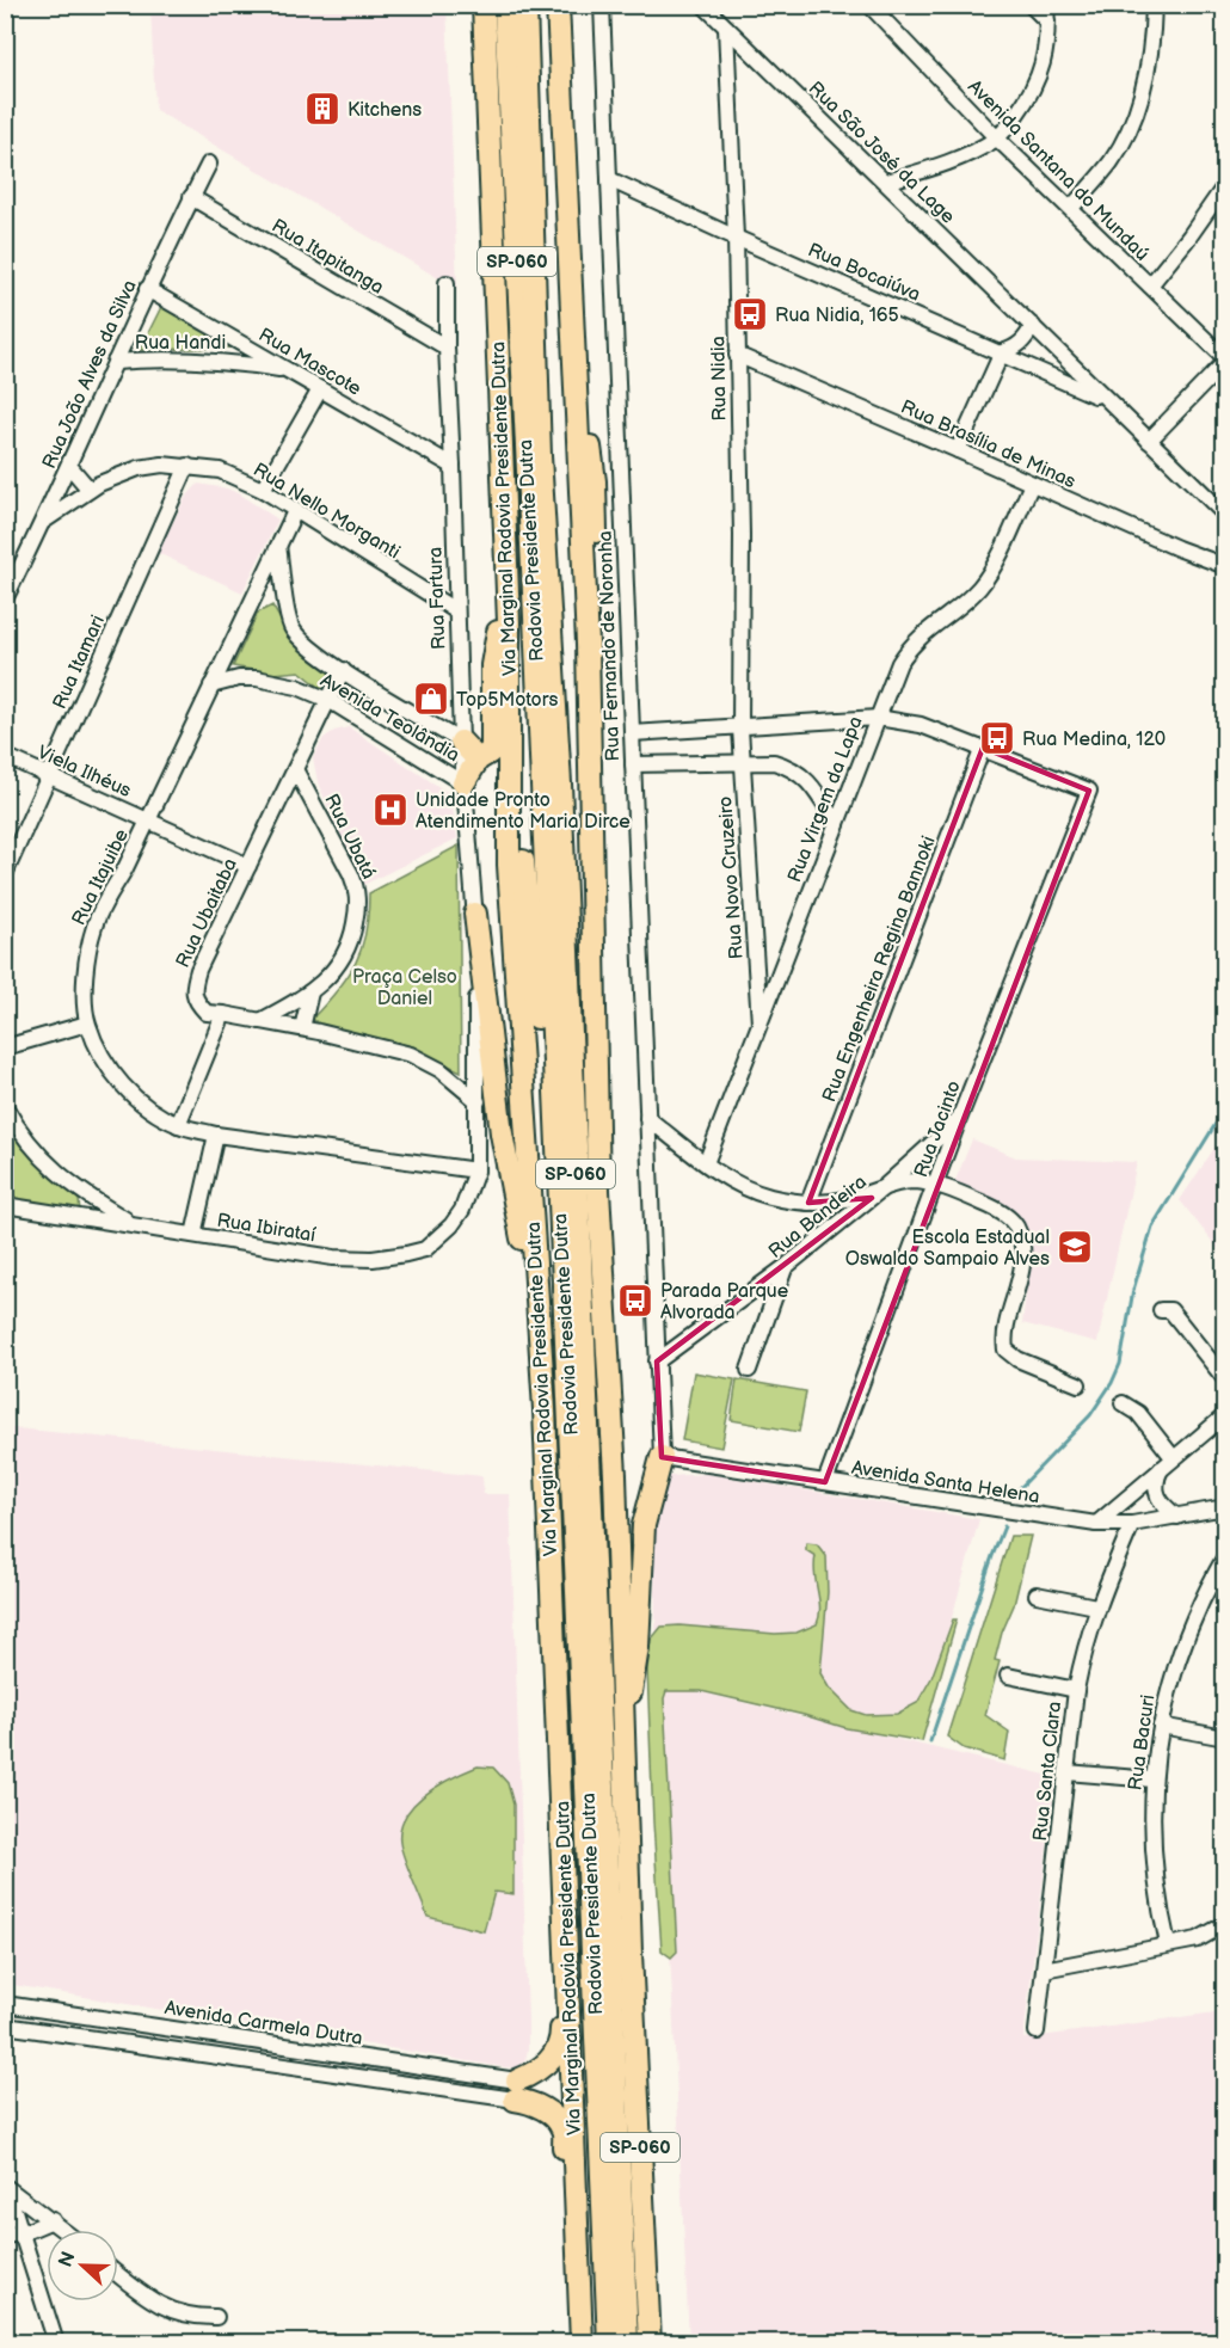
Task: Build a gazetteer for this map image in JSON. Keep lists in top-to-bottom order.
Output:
{
  "streets": {
    "highway": ["SP-060", "Via Marginal Rodovia Presidente Dutra", "Rodovia Presidente Dutra"],
    "street": [
      "Rua São José da Lage",
      "Avenida Santana do Mundaú",
      "Rua Itapitanga",
      "Rua Bocaiúva",
      "Rua Handi",
      "Rua Mascote",
      "Rua João Alves da Silva",
      "Rua Nidia",
      "Rua Brasília de Minas",
      "Rua Nello Morganti",
      "Rua Fartura",
      "Rua Fernando de Noronha",
      "Rua Itamari",
      "Avenida Teolândia",
      "Viela Ilhéus",
      "Rua Virgem da Lapa",
      "Rua Ubatá",
      "Rua Itajuibe",
      "Rua Novo Cruzeiro",
      "Rua Ubaitaba",
      "Rua Engenheira Regina Bannoki",
      "Rua Jacinto",
      "Rua Bandeira",
      "Rua Ibirataí",
      "Avenida Santa Helena",
      "Rua Bacuri",
      "Rua Santa Clara",
      "Avenida Carmela Dutra"
    ]
  },
  "crossings": [
    ["Rua São José da Lage", "Rua Bocaiúva"],
    ["Rua São José da Lage", "Rua Nidia"],
    ["Rua Itapitanga", "Rua João Alves da Silva"],
    ["Rua Itapitanga", "Rua Fartura"],
    ["Rua Bocaiúva", "Rua Nidia"],
    ["Rua Bocaiúva", "Rua Fernando de Noronha"],
    ["Rua Handi", "Rua Mascote"],
    ["Rua Handi", "Rua João Alves da Silva"],
    ["Rua Mascote", "Rua João Alves da Silva"],
    ["Rua Mascote", "Rua Fartura"],
    ["Rua João Alves da Silva", "Rua Nello Morganti"],
    ["Rua Nidia", "Rua Brasília de Minas"],
    ["Rua Nidia", "Rua Novo Cruzeiro"],
    ["Rua Brasília de Minas", "Rua Virgem da Lapa"],
    ["Rua Nello Morganti", "Rua Fartura"],
    ["Rua Nello Morganti", "Rua Itamari"],
    ["Rua Nello Morganti", "Rua Itajuibe"],
    ["Rua Fartura", "Avenida Teolândia"],
    ["Rua Fartura", "Rua Itajuibe"],
    ["Rua Fartura", "Rua Ubaitaba"],
    ["Rua Fartura", "Rua Ibirataí"],
    ["Rua Fernando de Noronha", "Rua Bandeira"],
    ["Rua Fernando de Noronha", "Avenida Santa Helena"],
    ["Rua Itamari", "Viela Ilhéus"],
    ["Avenida Teolândia", "Rua Itajuibe"],
    ["Avenida Teolândia", "Rua Ubaitaba"],
    ["Viela Ilhéus", "Rua Itajuibe"],
    ["Viela Ilhéus", "Rua Ubaitaba"],
    ["Rua Virgem da Lapa", "Rua Novo Cruzeiro"],
    ["Rua Ubatá", "Rua Ubaitaba"],
    ["Rua Itajuibe", "Rua Ibirataí"],
    ["Rua Engenheira Regina Bannoki", "Rua Jacinto"],
    ["Rua Jacinto", "Rua Bandeira"],
    ["Rua Jacinto", "Avenida Santa Helena"],
    ["Avenida Santa Helena", "Rua Santa Clara"]
  ],
  "parks": ["Praça Celso Daniel"],
  "places": {
    "building": ["Kitchens"],
    "bus stop": ["Rua Nidia, 165", "Rua Medina, 120", "Parada Parque Alvorada"],
    "shop": ["Top5Motors"],
    "hospital": ["Unidade Pronto Atendimento Maria Dirce"],
    "school or university": ["Escola Estadual Oswaldo Sampaio Alves"]
  },
  "north": "left"
}
